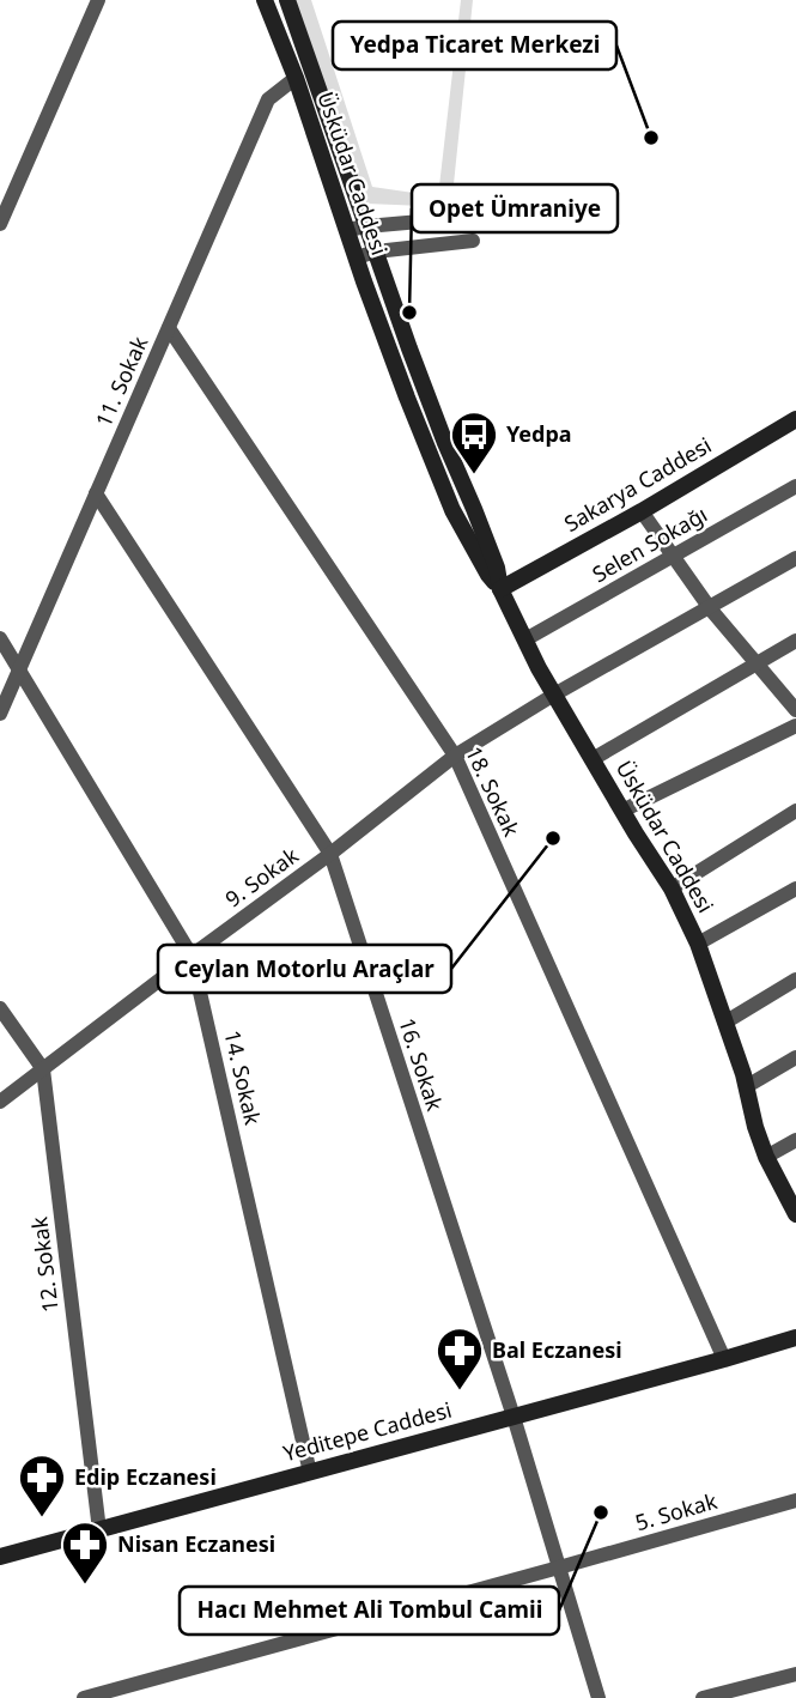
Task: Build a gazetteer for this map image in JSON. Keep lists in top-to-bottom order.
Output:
{
  "streets": {
    "main road": ["Üsküdar Caddesi", "Sakarya Caddesi", "Yeditepe Caddesi"],
    "street": [
      "11. Sokak",
      "Selen Sokağı",
      "18. Sokak",
      "9. Sokak",
      "16. Sokak",
      "14. Sokak",
      "12. Sokak",
      "5. Sokak"
    ]
  },
  "crossings": [
    ["Üsküdar Caddesi", "11. Sokak"],
    ["Üsküdar Caddesi", "Sakarya Caddesi"],
    ["Üsküdar Caddesi", "Selen Sokağı"],
    ["Üsküdar Caddesi", "9. Sokak"],
    ["11. Sokak", "18. Sokak"],
    ["11. Sokak", "16. Sokak"],
    ["11. Sokak", "14. Sokak"],
    ["18. Sokak", "9. Sokak"],
    ["18. Sokak", "Yeditepe Caddesi"],
    ["9. Sokak", "16. Sokak"],
    ["9. Sokak", "14. Sokak"],
    ["9. Sokak", "12. Sokak"],
    ["16. Sokak", "Yeditepe Caddesi"],
    ["16. Sokak", "5. Sokak"],
    ["14. Sokak", "Yeditepe Caddesi"],
    ["12. Sokak", "Yeditepe Caddesi"]
  ],
  "places": {
    "other": [
      "Yedpa Ticaret Merkezi",
      "Opet Ümraniye",
      "Ceylan Motorlu Araçlar",
      "Hacı Mehmet Ali Tombul Camii"
    ],
    "bus stop": ["Yedpa"],
    "pharmacy": ["Bal Eczanesi", "Edip Eczanesi", "Nisan Eczanesi"]
  }
}
